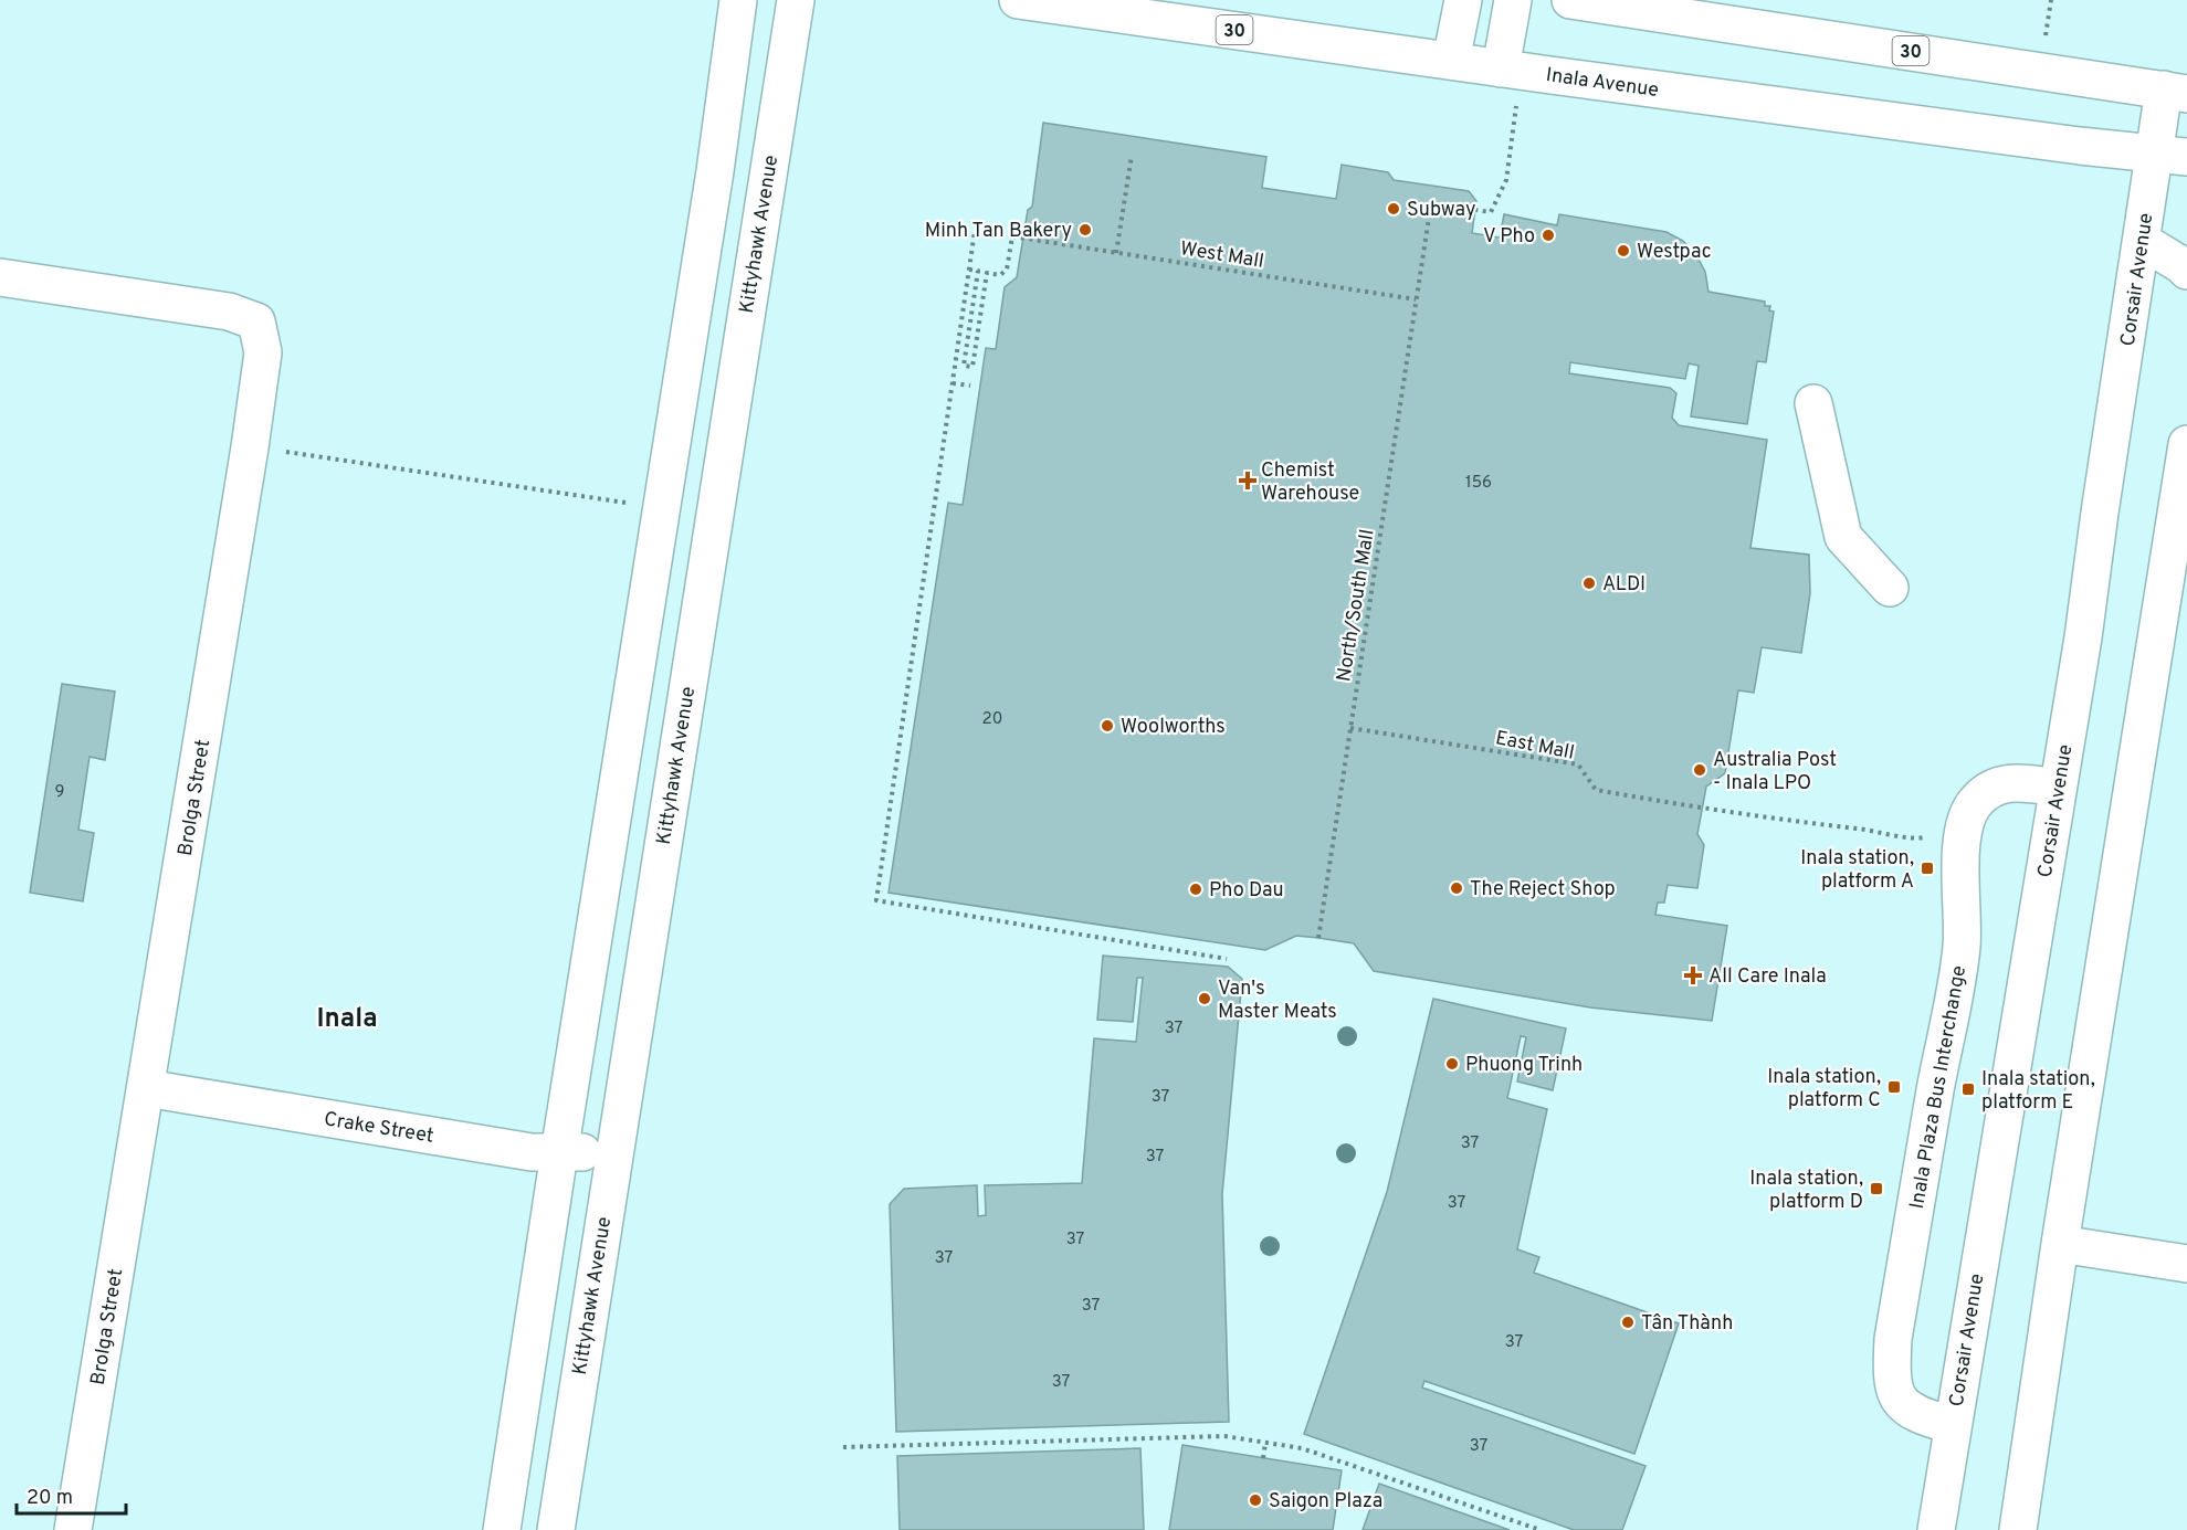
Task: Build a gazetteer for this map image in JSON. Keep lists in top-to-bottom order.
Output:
{
  "streets": {
    "street": [
      "30",
      "Inala Avenue",
      "Kittyhawk Avenue",
      "Corsair Avenue",
      "Brolga Street",
      "Inala Plaza Bus Interchange",
      "Crake Street"
    ],
    "path": ["West Mall", "North/South Mall", "East Mall"]
  },
  "crossings": [
    ["30", "Corsair Avenue"],
    ["Inala Avenue", "Corsair Avenue"],
    ["Kittyhawk Avenue", "Crake Street"],
    ["West Mall", "North/South Mall"],
    ["Corsair Avenue", "Inala Plaza Bus Interchange"],
    ["North/South Mall", "East Mall"],
    ["East Mall", "Inala Plaza Bus Interchange"],
    ["Brolga Street", "Crake Street"]
  ],
  "districts": ["Inala"],
  "places": {
    "other": [
      "Subway",
      "Minh Tan Bakery",
      "V Pho",
      "Westpac",
      "ALDI",
      "Woolworths",
      "Australia Post - Inala LPO",
      "The Reject Shop",
      "Pho Dau",
      "Van's Master Meats",
      "Phuong Trinh",
      "Tân Thành",
      "Saigon Plaza"
    ],
    "health": ["Chemist Warehouse", "All Care Inala"],
    "transit": [
      "Inala station, platform A",
      "Inala station, platform C",
      "Inala station, platform E",
      "Inala station, platform D"
    ]
  },
  "house_numbers": [
    "156",
    "20",
    "9",
    "37",
    "37",
    "37",
    "37",
    "37",
    "37",
    "37",
    "37",
    "37",
    "37",
    "37"
  ],
  "scale_bar": "20 m"
}
